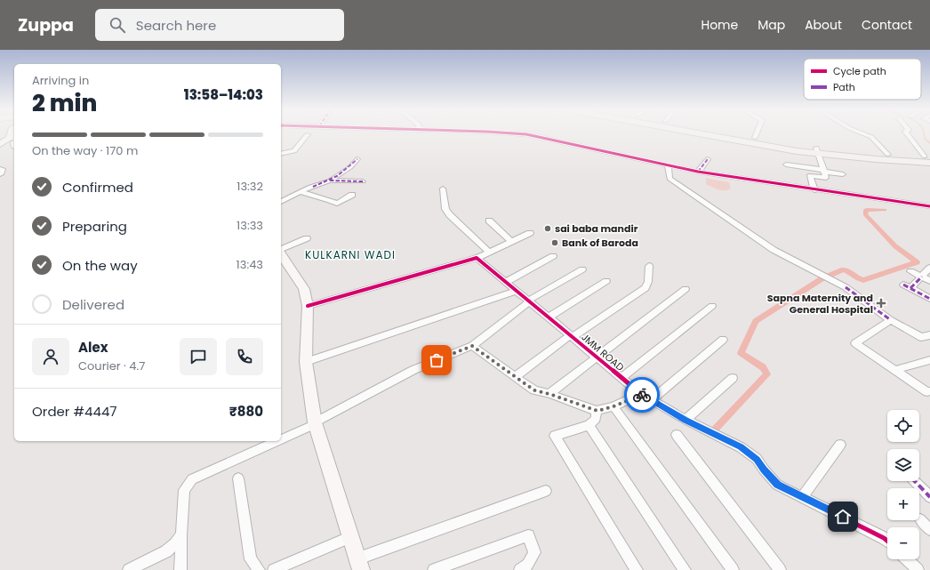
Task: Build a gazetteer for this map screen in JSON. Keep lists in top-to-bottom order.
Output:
{
  "streets": {
    "street": ["JMM ROAD"]
  },
  "districts": ["KULKARNI WADI"],
  "places": {
    "other": ["sai baba mandir", "Bank of Baroda"],
    "health": ["Sapna Maternity and General Hospital"]
  },
  "legend": ["Cycle path", "Path"],
  "page": {
    "header": "Zuppa",
    "search": "Search here",
    "nav": [
      "Home",
      "Map",
      "About",
      "Contact"
    ],
    "heading": ["2 min", "Arriving in", "13:58–14:03"],
    "panel": [
      "Alex",
      "Courier · 4.7",
      "Order #4447",
      "₹880"
    ],
    "bar": "On the way · 170 m",
    "list": [
      ["Confirmed", "13:32"],
      ["Preparing", "13:33"],
      ["On the way", "13:43"],
      "Delivered"
    ],
    "map_buttons": ["+", "−"]
  }
}
